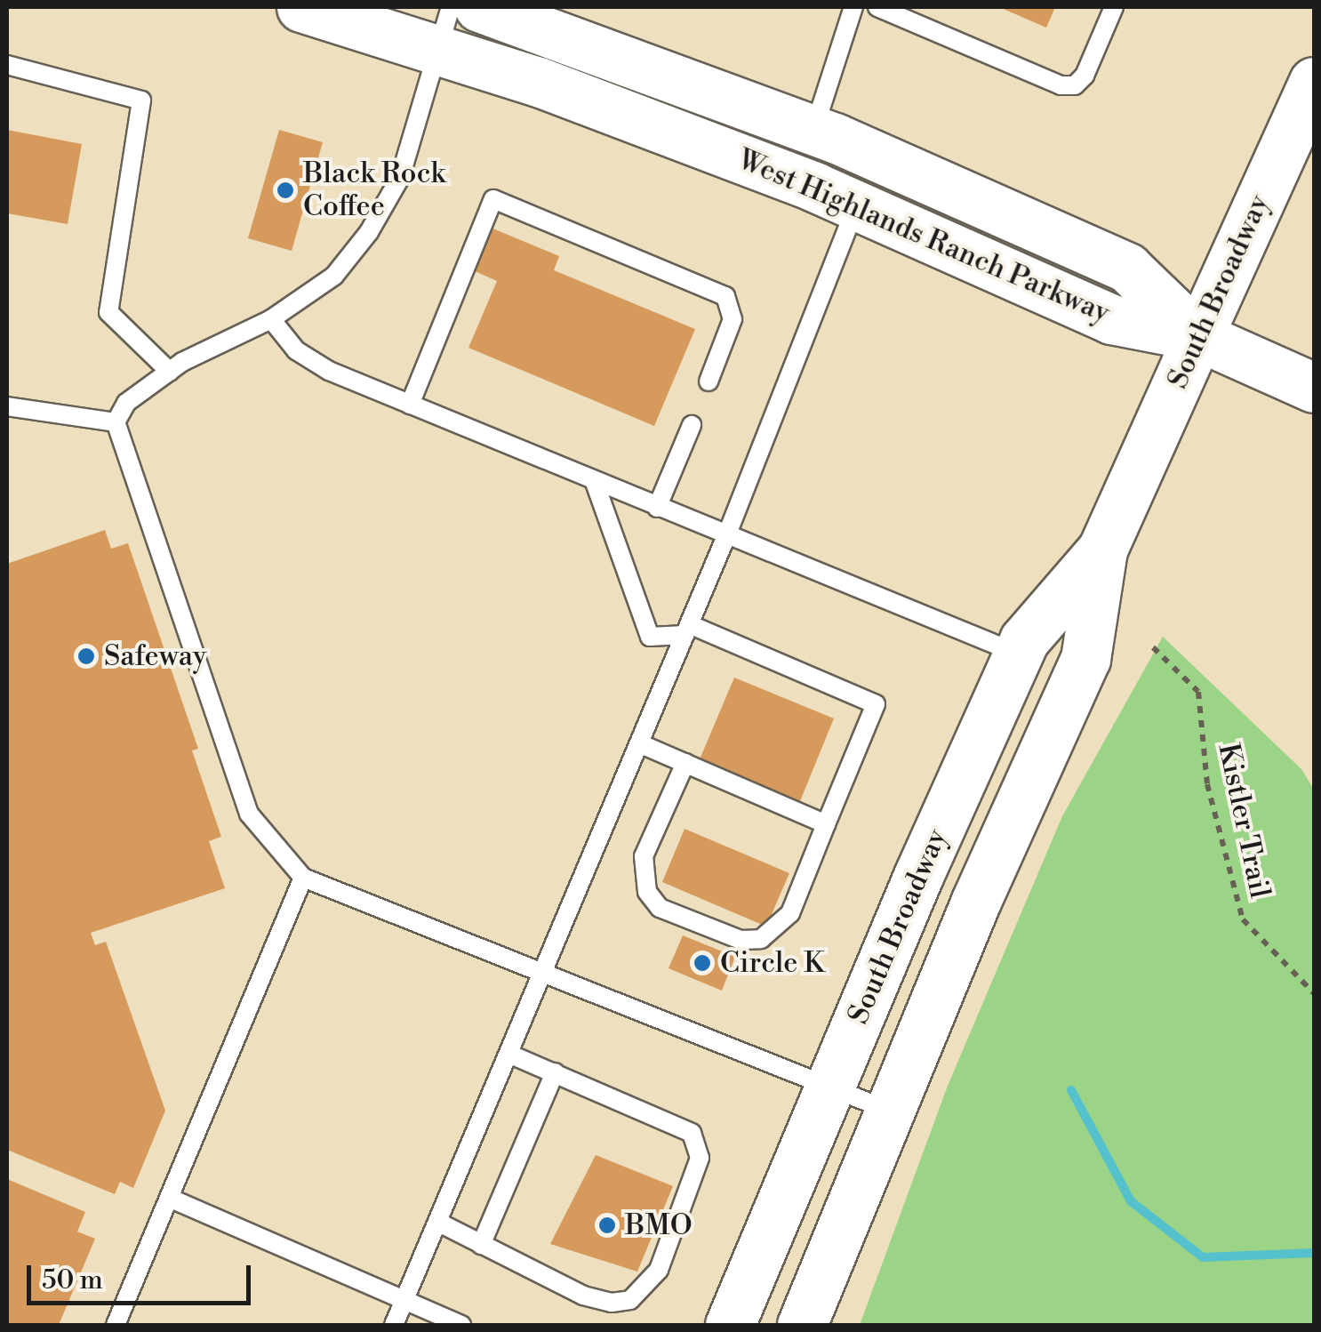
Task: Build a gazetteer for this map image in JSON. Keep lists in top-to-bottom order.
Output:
{
  "streets": {
    "main road": ["West Highlands Ranch Parkway", "South Broadway"],
    "path": ["Kistler Trail"]
  },
  "crossings": [
    ["West Highlands Ranch Parkway", "South Broadway"]
  ],
  "places": [
    "Black Rock Coffee",
    "Safeway",
    "Circle K",
    "BMO"
  ],
  "scale_bar": "50 m"
}
